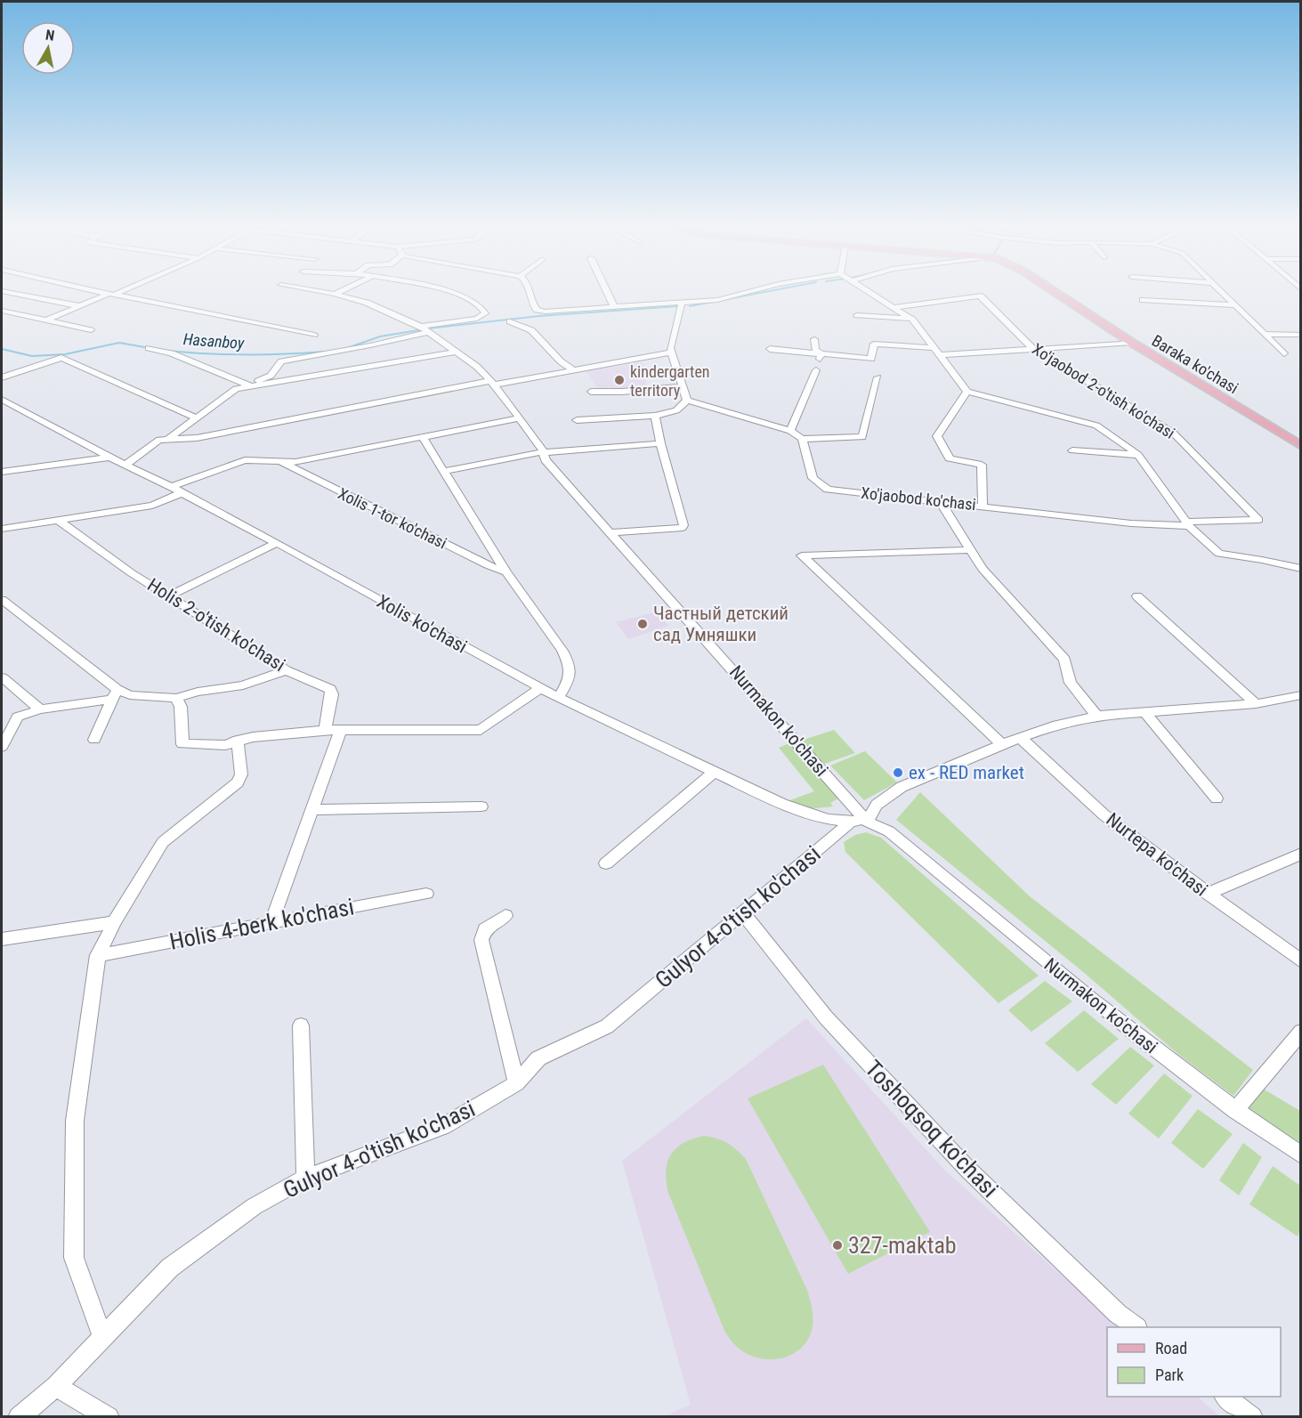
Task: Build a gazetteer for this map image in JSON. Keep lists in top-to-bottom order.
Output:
{
  "streets": {
    "main road": ["Baraka ko'chasi"],
    "street": [
      "Xo'jaobod 2-o'tish ko'chasi",
      "Xo'jaobod ko'chasi",
      "Xolis 1-tor ko'chasi",
      "Xolis ko'chasi",
      "Holis 2-o'tish ko'chasi",
      "Nurmakon ko'chasi",
      "Nurtepa ko'chasi",
      "Gulyor 4-o'tish ko'chasi",
      "Holis 4-berk ko'chasi",
      "Toshoqsoq ko'chasi"
    ]
  },
  "crossings": [
    ["Xo'jaobod 2-o'tish ko'chasi", "Xo'jaobod ko'chasi"],
    ["Xolis ko'chasi", "Nurmakon ko'chasi"],
    ["Xolis ko'chasi", "Gulyor 4-o'tish ko'chasi"],
    ["Nurmakon ko'chasi", "Gulyor 4-o'tish ko'chasi"],
    ["Gulyor 4-o'tish ko'chasi", "Toshoqsoq ko'chasi"]
  ],
  "water": ["Hasanboy"],
  "places": [
    "kindergarten territory",
    "Частный детский сад Умняшки",
    "ex - RED market",
    "327-maktab"
  ],
  "legend": ["Road", "Park"],
  "north": "top"
}
